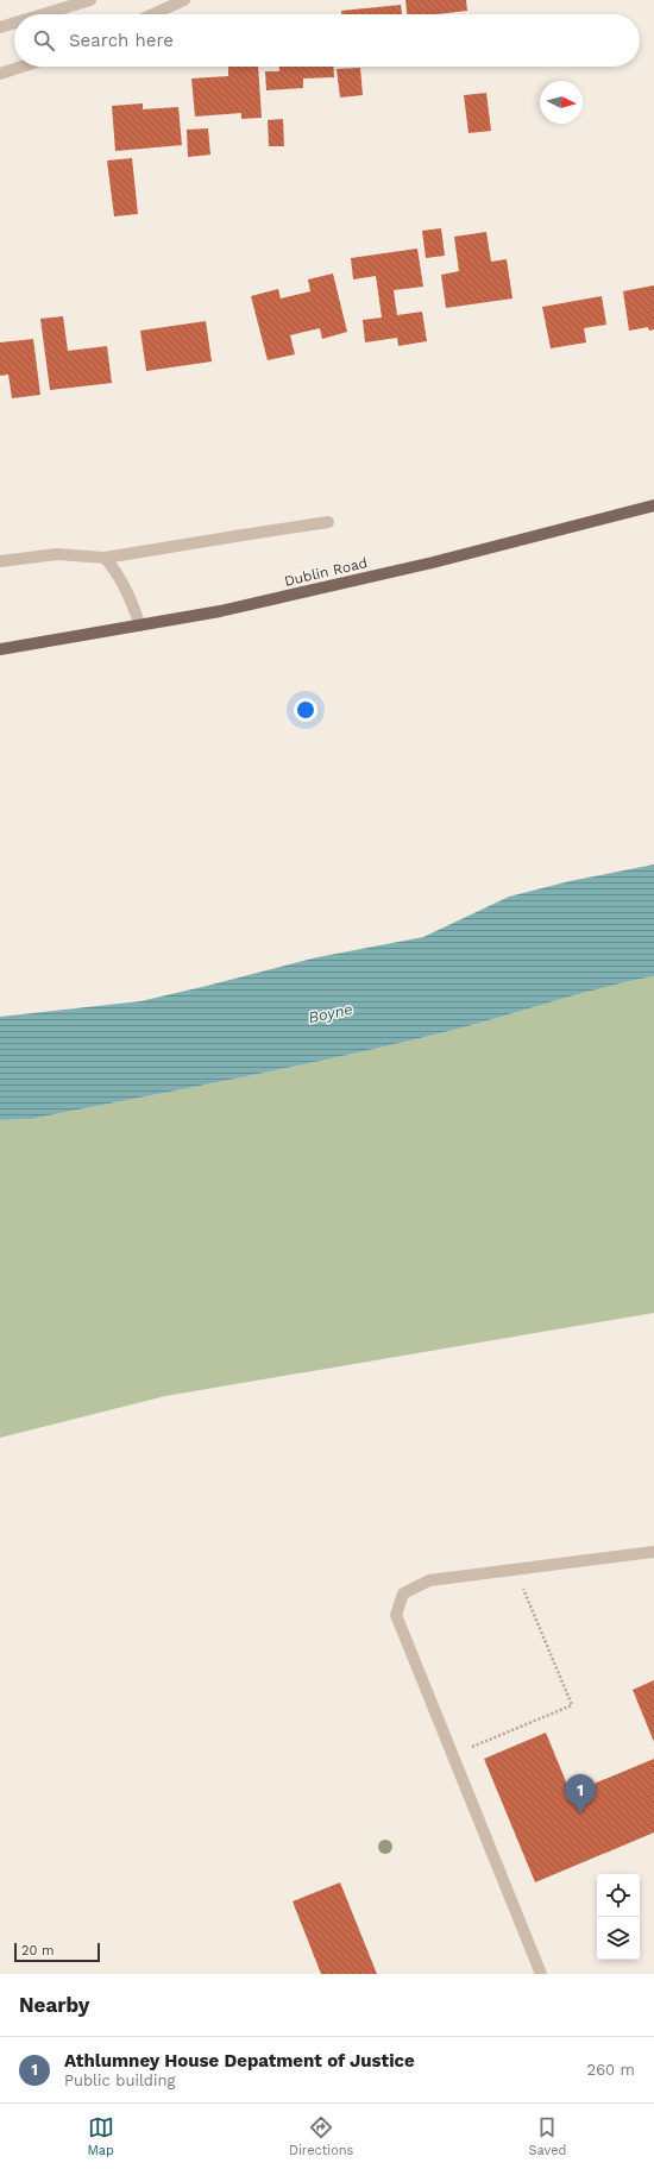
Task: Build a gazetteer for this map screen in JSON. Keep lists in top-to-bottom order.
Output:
{
  "streets": {
    "main road": ["Dublin Road"]
  },
  "water": ["Boyne"],
  "scale_bar": "20 m",
  "north": "right",
  "page": {
    "search": "Search here",
    "pins": "1",
    "scale": "20 m",
    "heading": "Nearby",
    "list": [
      {
        "mark": "1",
        "name": "Athlumney House Depatment of Justice",
        "note": "Public building",
        "value": "260 m"
      }
    ],
    "nav": ["Map", "Directions", "Saved"]
  }
}
